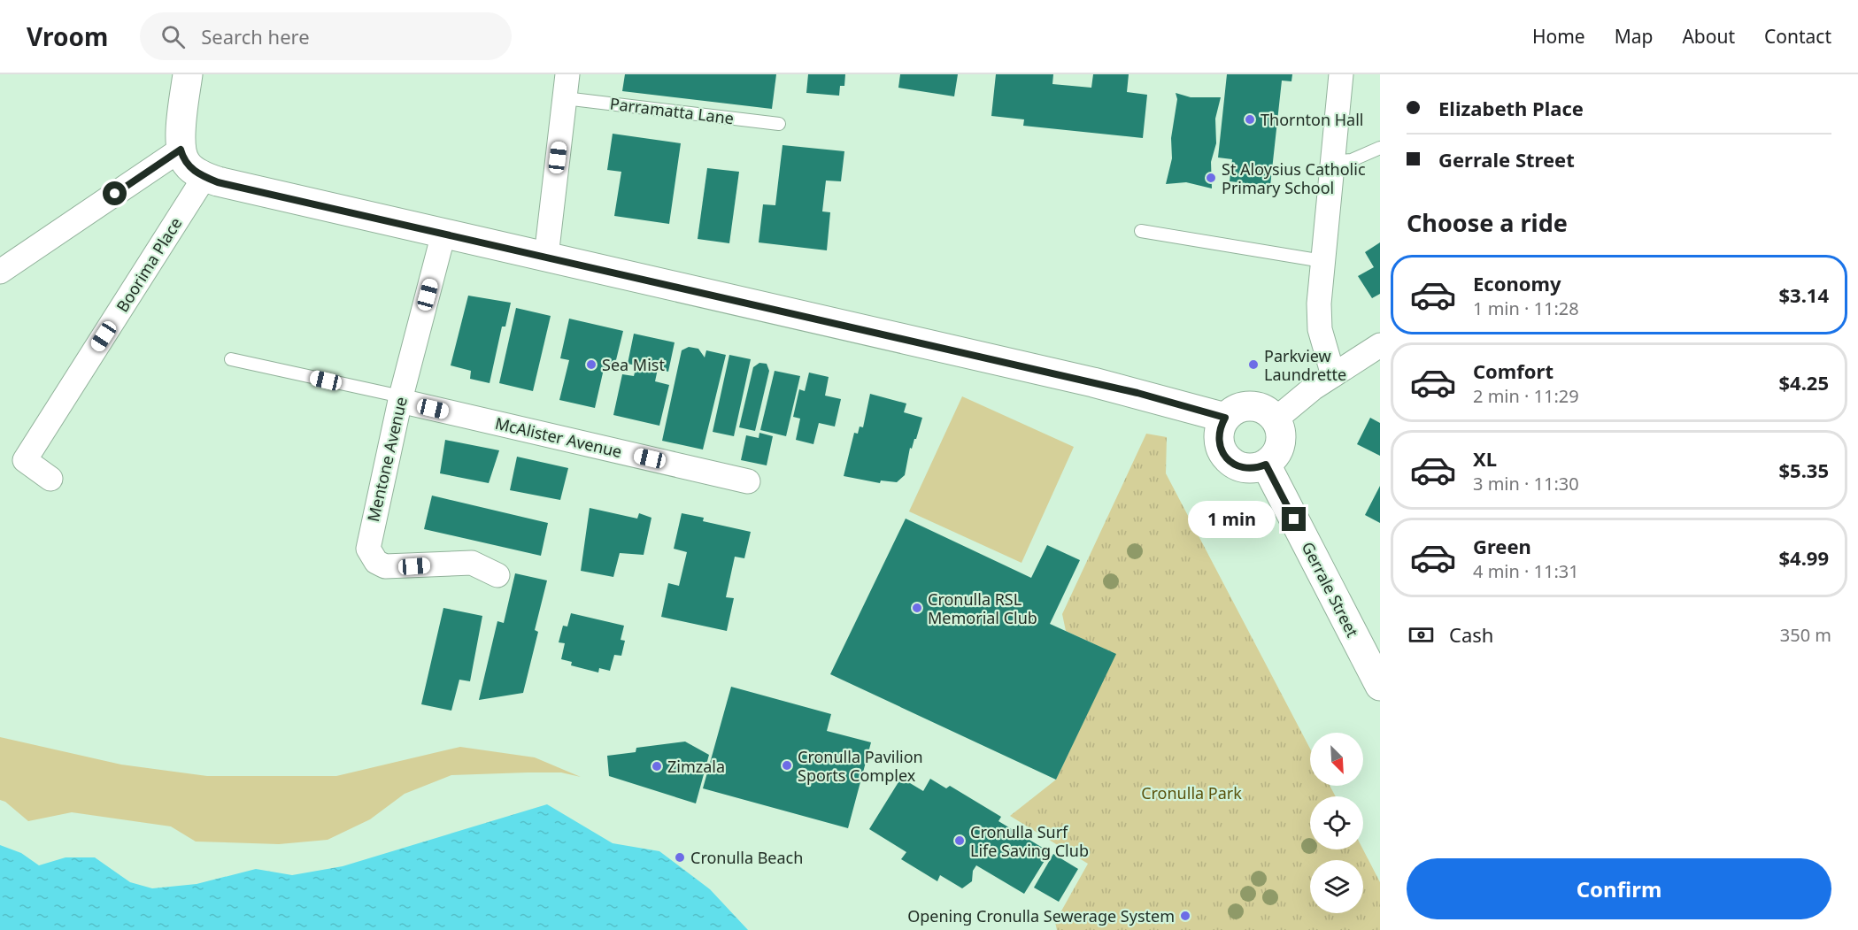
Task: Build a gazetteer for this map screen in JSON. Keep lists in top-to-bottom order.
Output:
{
  "streets": {
    "street": [
      "Boorima Place",
      "McAlister Avenue",
      "Mentone Avenue",
      "Gerrale Street"
    ],
    "lane": ["Parramatta Lane"]
  },
  "crossings": [
    ["McAlister Avenue", "Mentone Avenue"]
  ],
  "parks": ["Cronulla Park"],
  "places": [
    "Thornton Hall",
    "St Aloysius Catholic Primary School",
    "Sea Mist",
    "Parkview Laundrette",
    "Cronulla RSL Memorial Club",
    "Cronulla Pavilion Sports Complex",
    "Zimzala",
    "Cronulla Surf Life Saving Club",
    "Cronulla Beach",
    "Opening Cronulla Sewerage System"
  ],
  "north": "bottom right",
  "page": {
    "header": "Vroom",
    "search": "Search here",
    "nav": [
      "Home",
      "Map",
      "About",
      "Contact"
    ],
    "banner": ["Elizabeth Place", "Gerrale Street"],
    "heading": "Choose a ride",
    "list": [
      {
        "name": "Economy",
        "note": "1 min · 11:28",
        "value": "$3.14"
      },
      {
        "name": "Comfort",
        "note": "2 min · 11:29",
        "value": "$4.25"
      },
      {
        "name": "XL",
        "note": "3 min · 11:30",
        "value": "$5.35"
      },
      {
        "name": "Green",
        "note": "4 min · 11:31",
        "value": "$4.99"
      }
    ],
    "bubble": "1 min",
    "pay": ["Cash", "350 m"],
    "buttons": "Confirm"
  }
}
